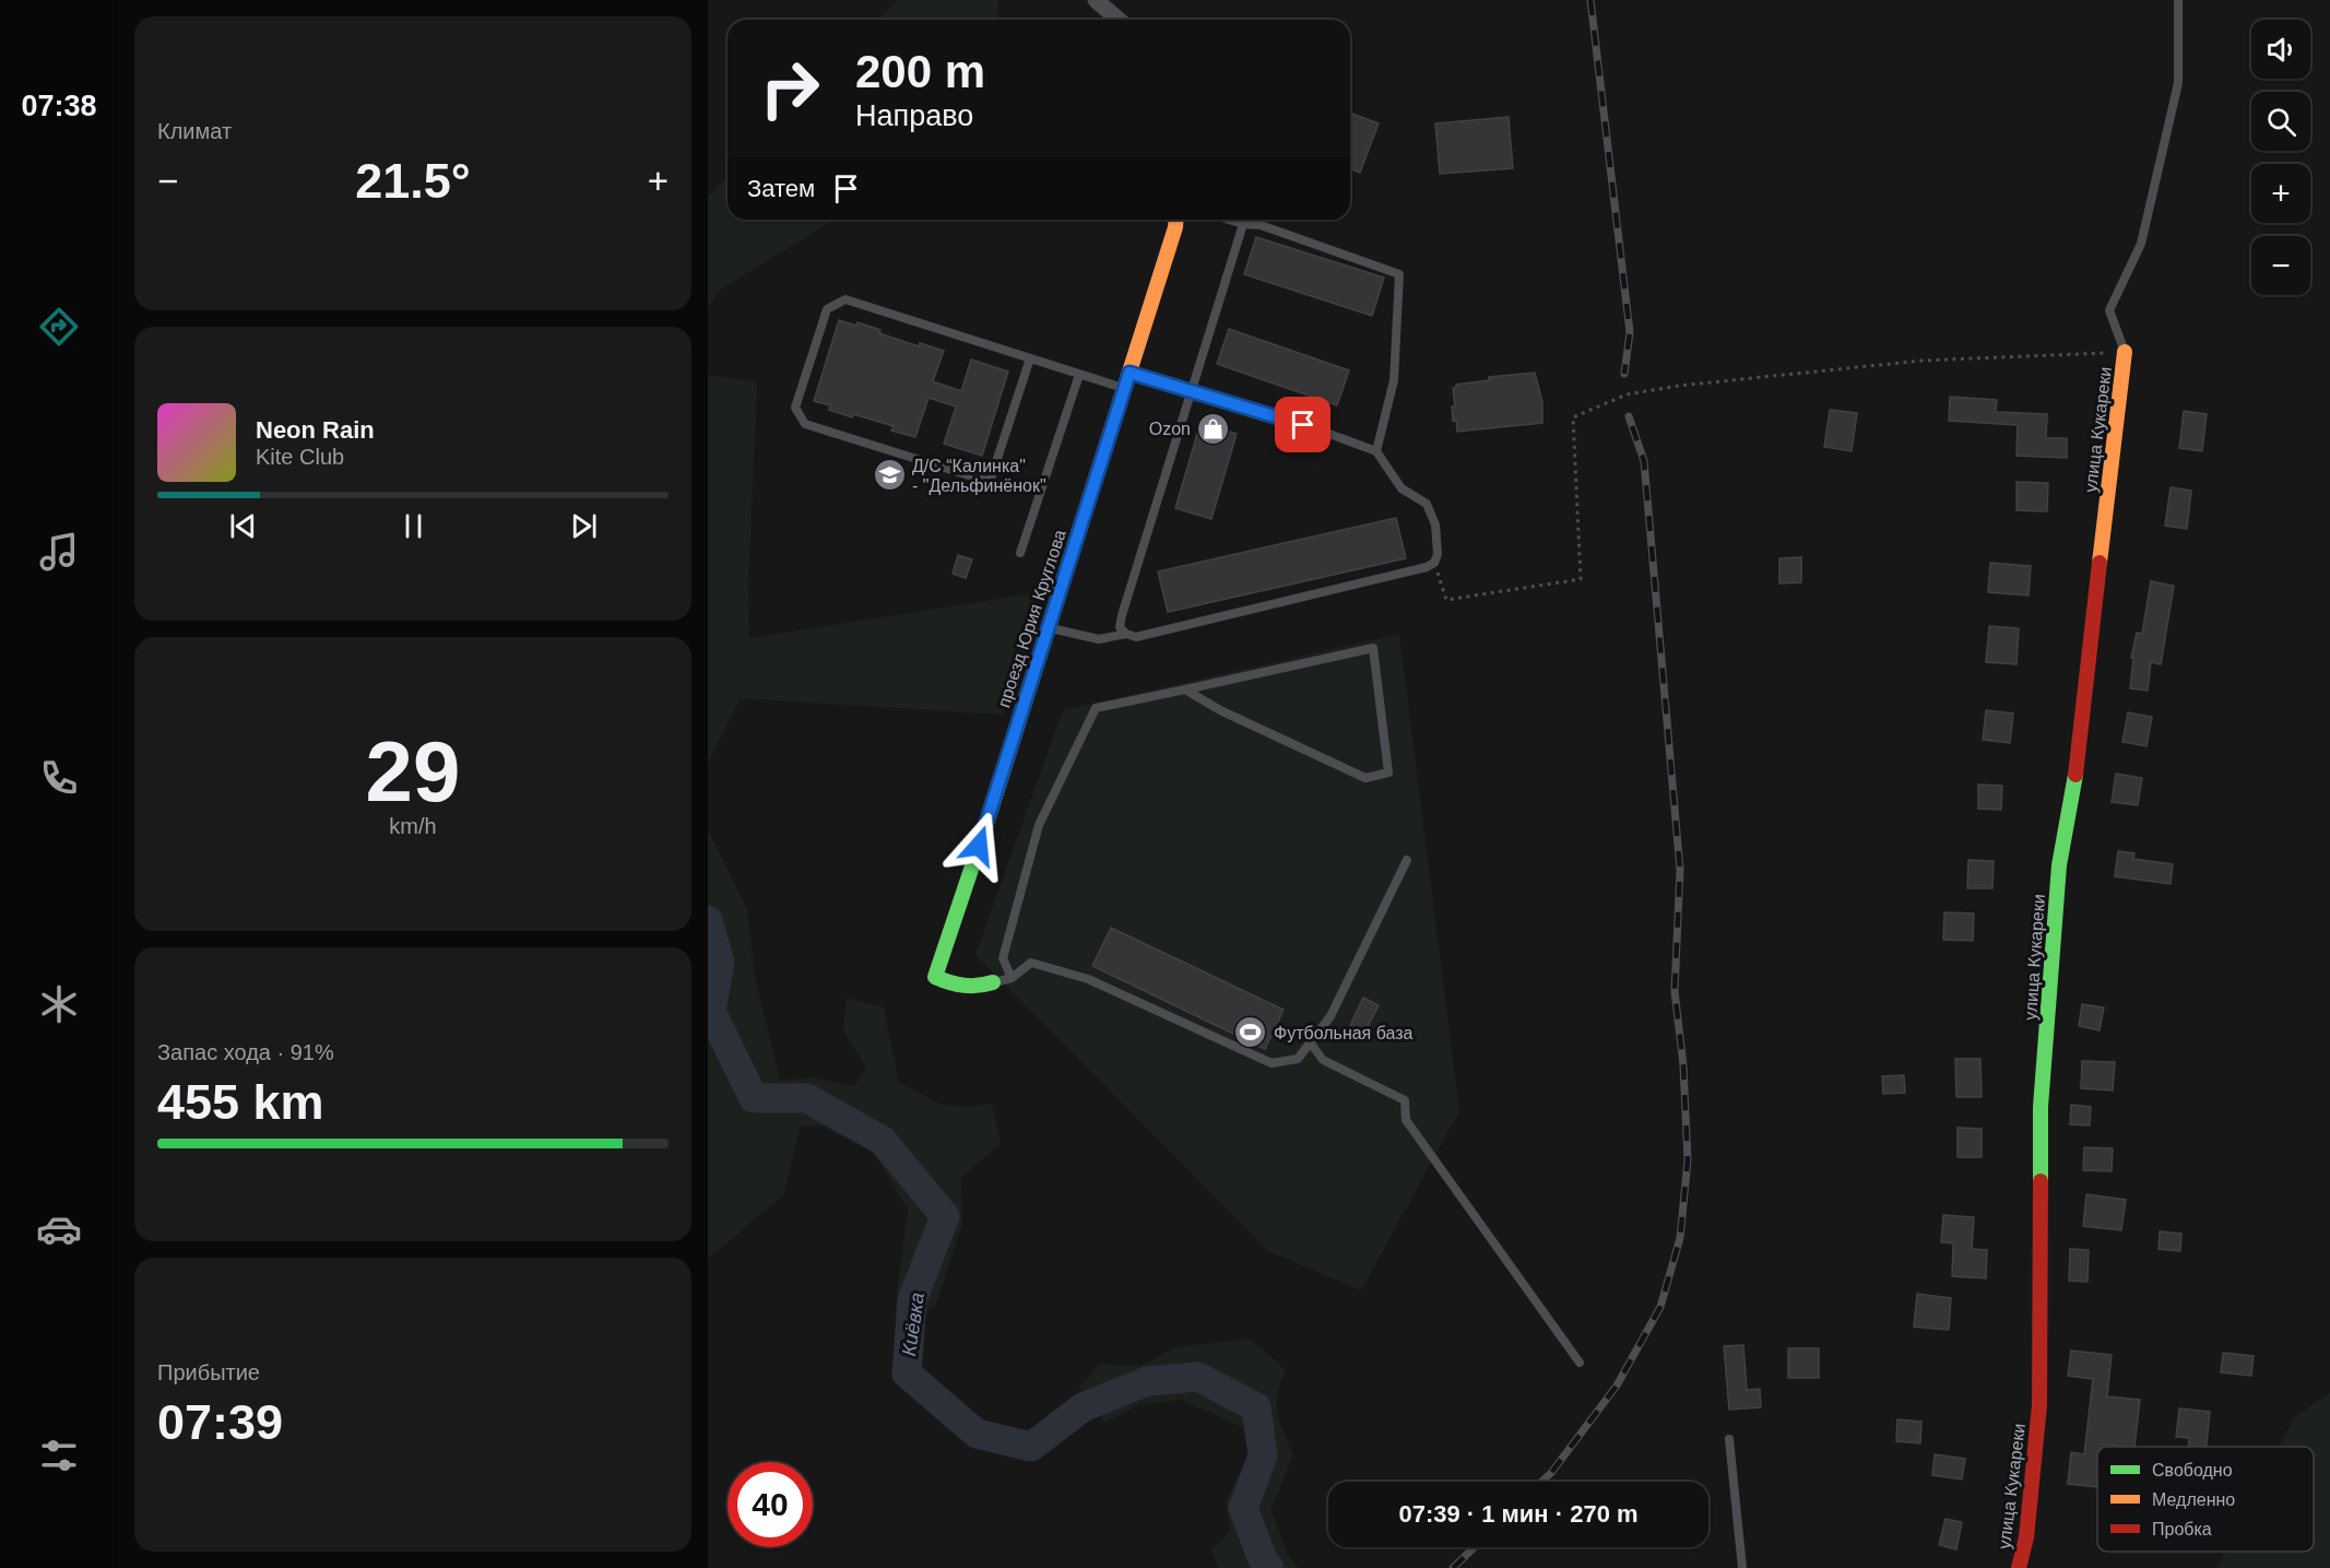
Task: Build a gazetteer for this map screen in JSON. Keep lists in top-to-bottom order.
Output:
{
  "streets": {
    "street": ["улица Кукареки", "проезд Юрия Круглова"]
  },
  "water": ["Киёвка"],
  "places": {
    "shop": ["Ozon"],
    "school or university": ["Д/С “Калинка\" - \"Дельфинёнок\""],
    "sports": ["Футбольная база"]
  },
  "legend": ["Свободно", "Медленно", "Пробка"],
  "page": {
    "tabs": "07:38",
    "tile": [
      "Климат",
      ["29", "km/h"],
      ["Запас хода · 91%", "455 km"],
      ["Прибытие", "07:39"]
    ],
    "map_buttons": ["+", "−"],
    "turn": ["200 m", "Направо"],
    "heat": ["−", "21.5°", "+"],
    "then": "Затем",
    "song": ["Neon Rain", "Kite Club"],
    "limit": "40",
    "trip": "07:39 · 1 мин · 270 m"
  }
}
